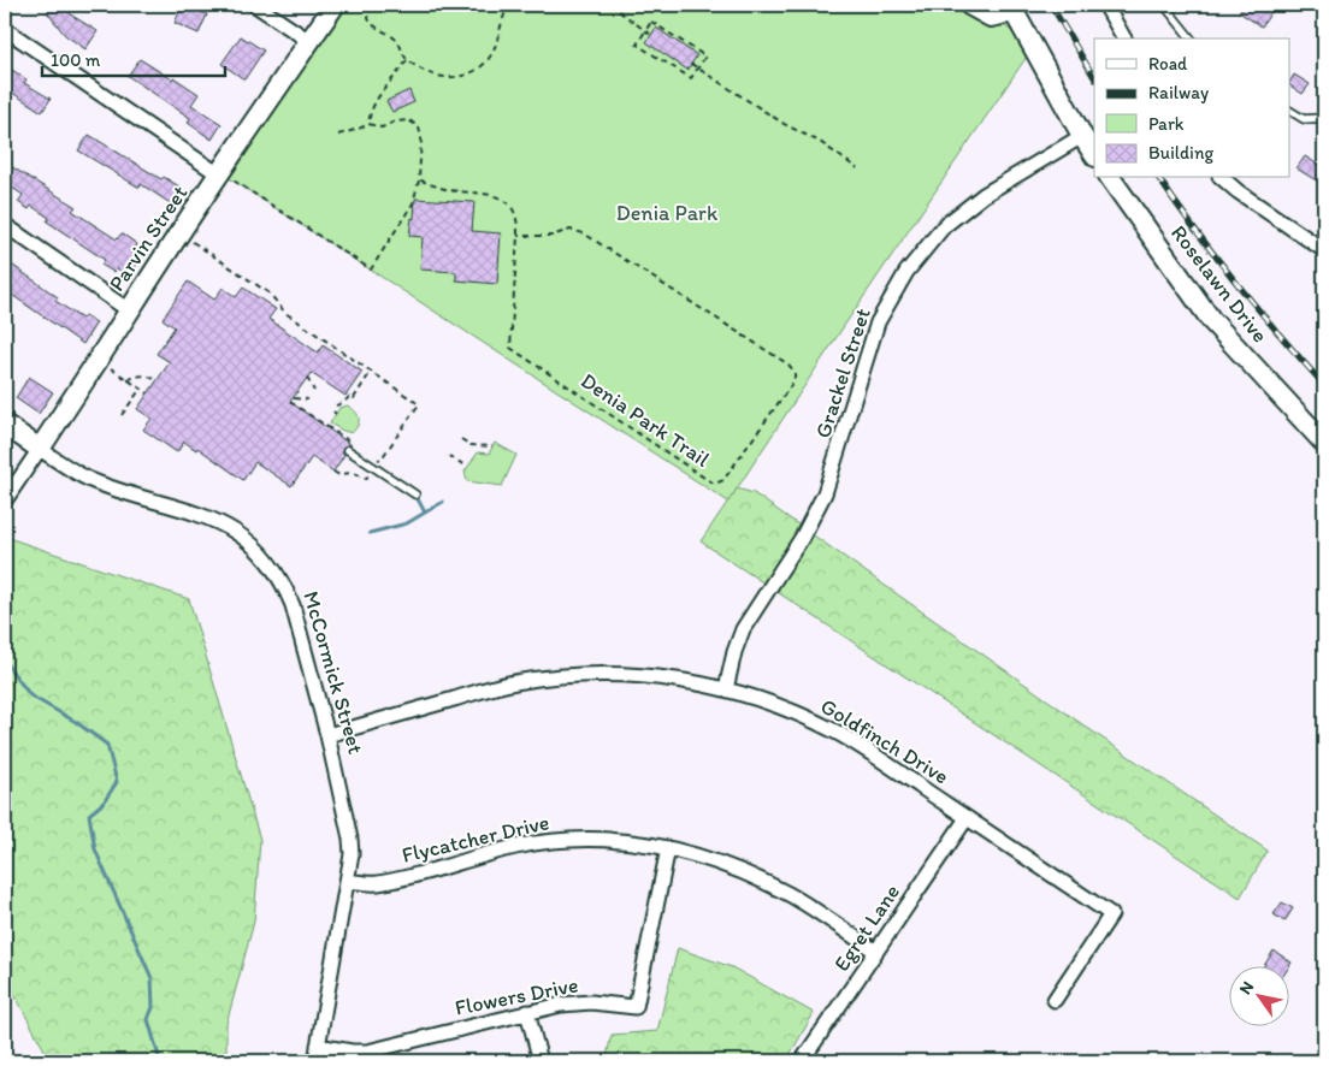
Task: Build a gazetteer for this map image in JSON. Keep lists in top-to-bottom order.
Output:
{
  "streets": {
    "street": [
      "Parvin Street",
      "Roselawn Drive",
      "Grackel Street",
      "McCormick Street",
      "Goldfinch Drive",
      "Flycatcher Drive",
      "Egret Lane",
      "Flowers Drive"
    ],
    "path": ["Denia Park Trail"]
  },
  "crossings": [
    ["Parvin Street", "McCormick Street"],
    ["Grackel Street", "Goldfinch Drive"],
    ["McCormick Street", "Goldfinch Drive"],
    ["McCormick Street", "Flycatcher Drive"],
    ["McCormick Street", "Flowers Drive"],
    ["Goldfinch Drive", "Egret Lane"],
    ["Flycatcher Drive", "Egret Lane"],
    ["Flycatcher Drive", "Flowers Drive"]
  ],
  "parks": ["Denia Park"],
  "legend": [
    "Road",
    "Railway",
    "Park",
    "Building"
  ],
  "scale_bar": "100 m",
  "north": "top left"
}
